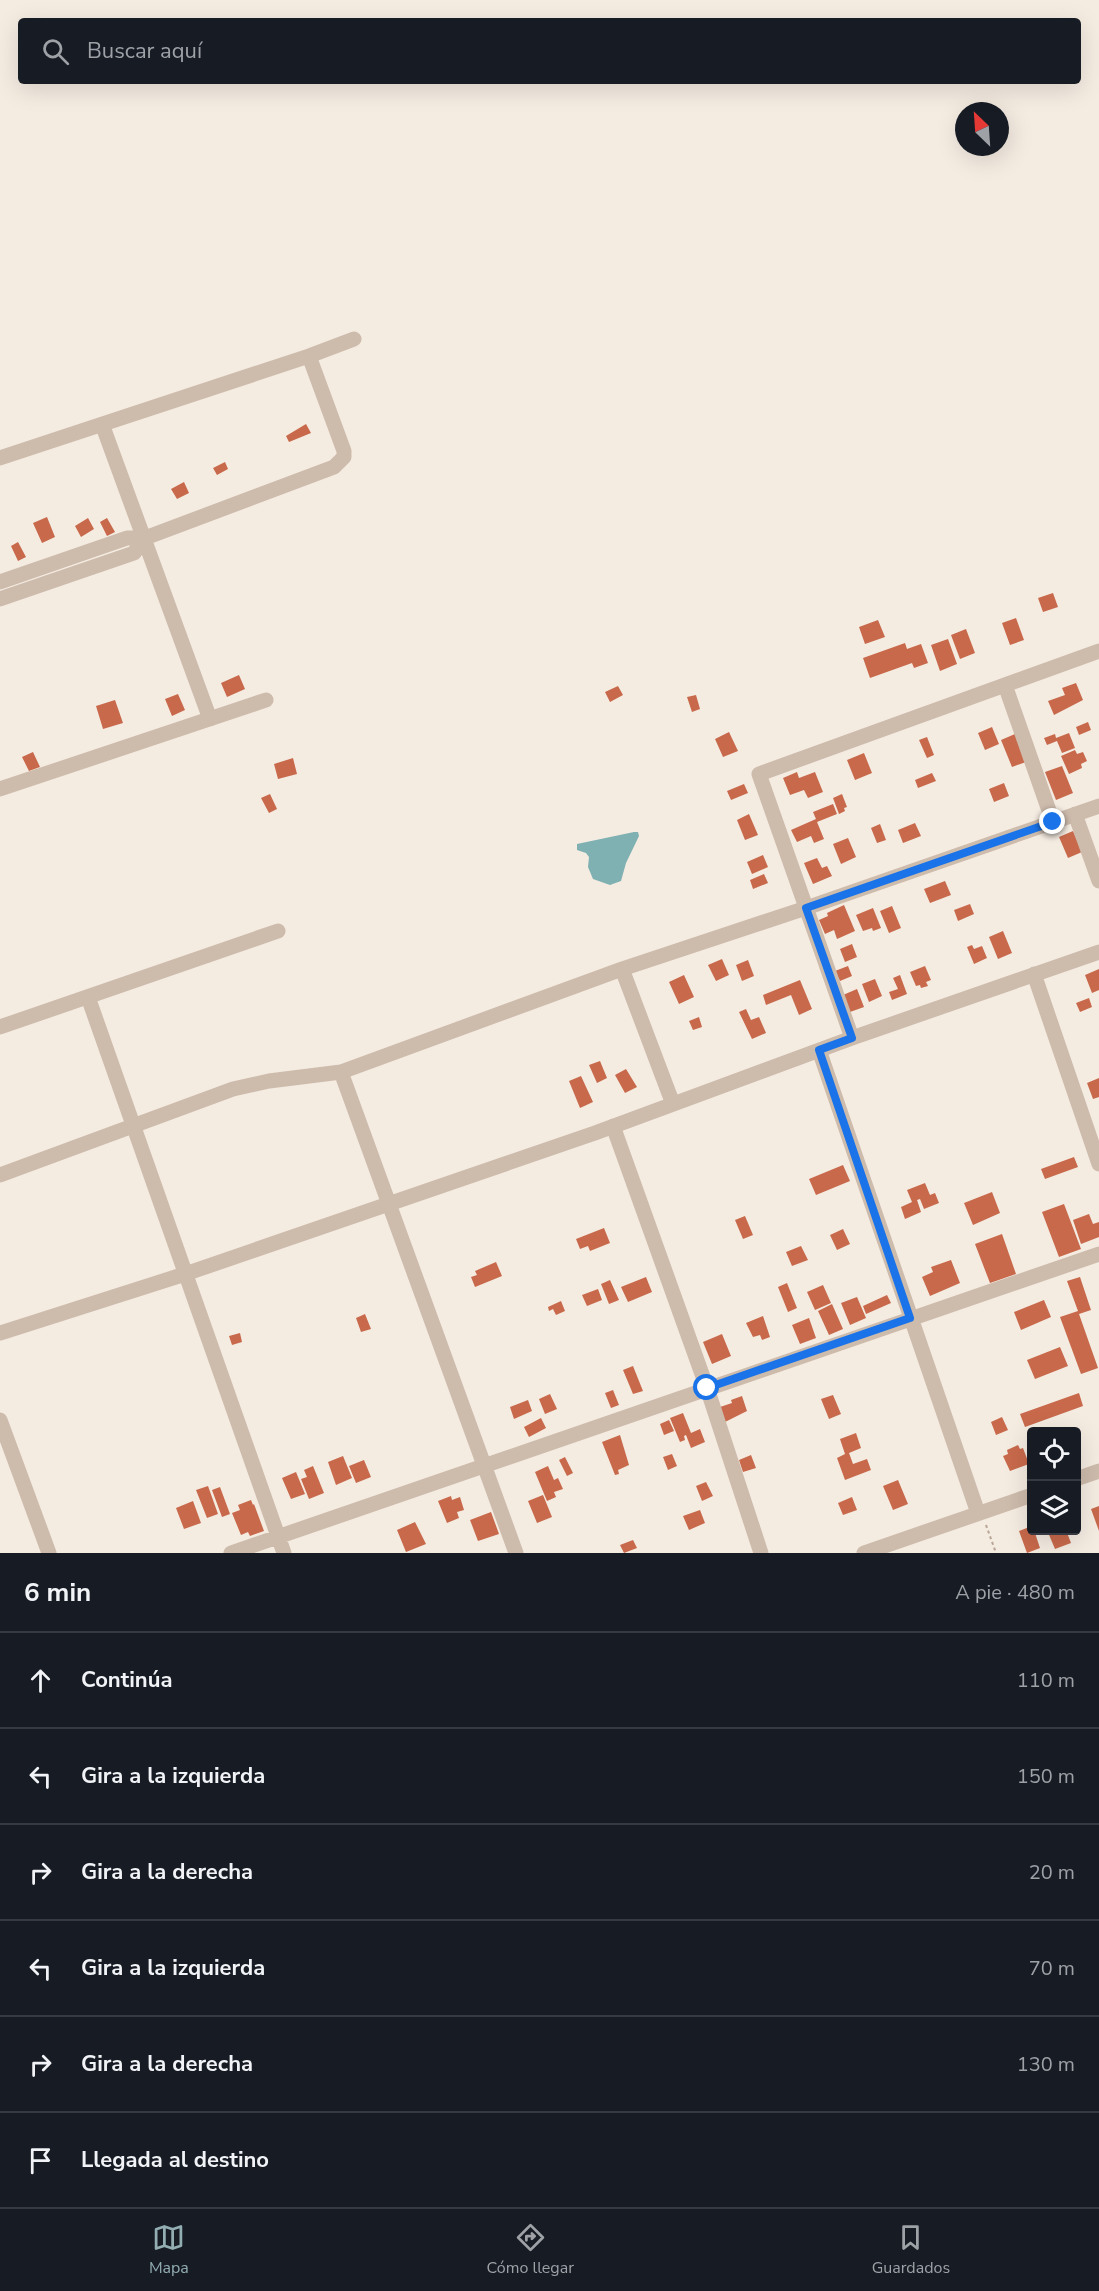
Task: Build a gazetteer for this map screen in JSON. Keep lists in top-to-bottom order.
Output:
{
  "north": "top left",
  "page": {
    "search": "Buscar aquí",
    "heading": ["6 min", "A pie · 480 m"],
    "list": [
      ["Continúa", "110 m"],
      ["Gira a la izquierda", "150 m"],
      ["Gira a la derecha", "20 m"],
      ["Gira a la izquierda", "70 m"],
      ["Gira a la derecha", "130 m"],
      "Llegada al destino"
    ],
    "nav": ["Mapa", "Cómo llegar", "Guardados"]
  }
}
